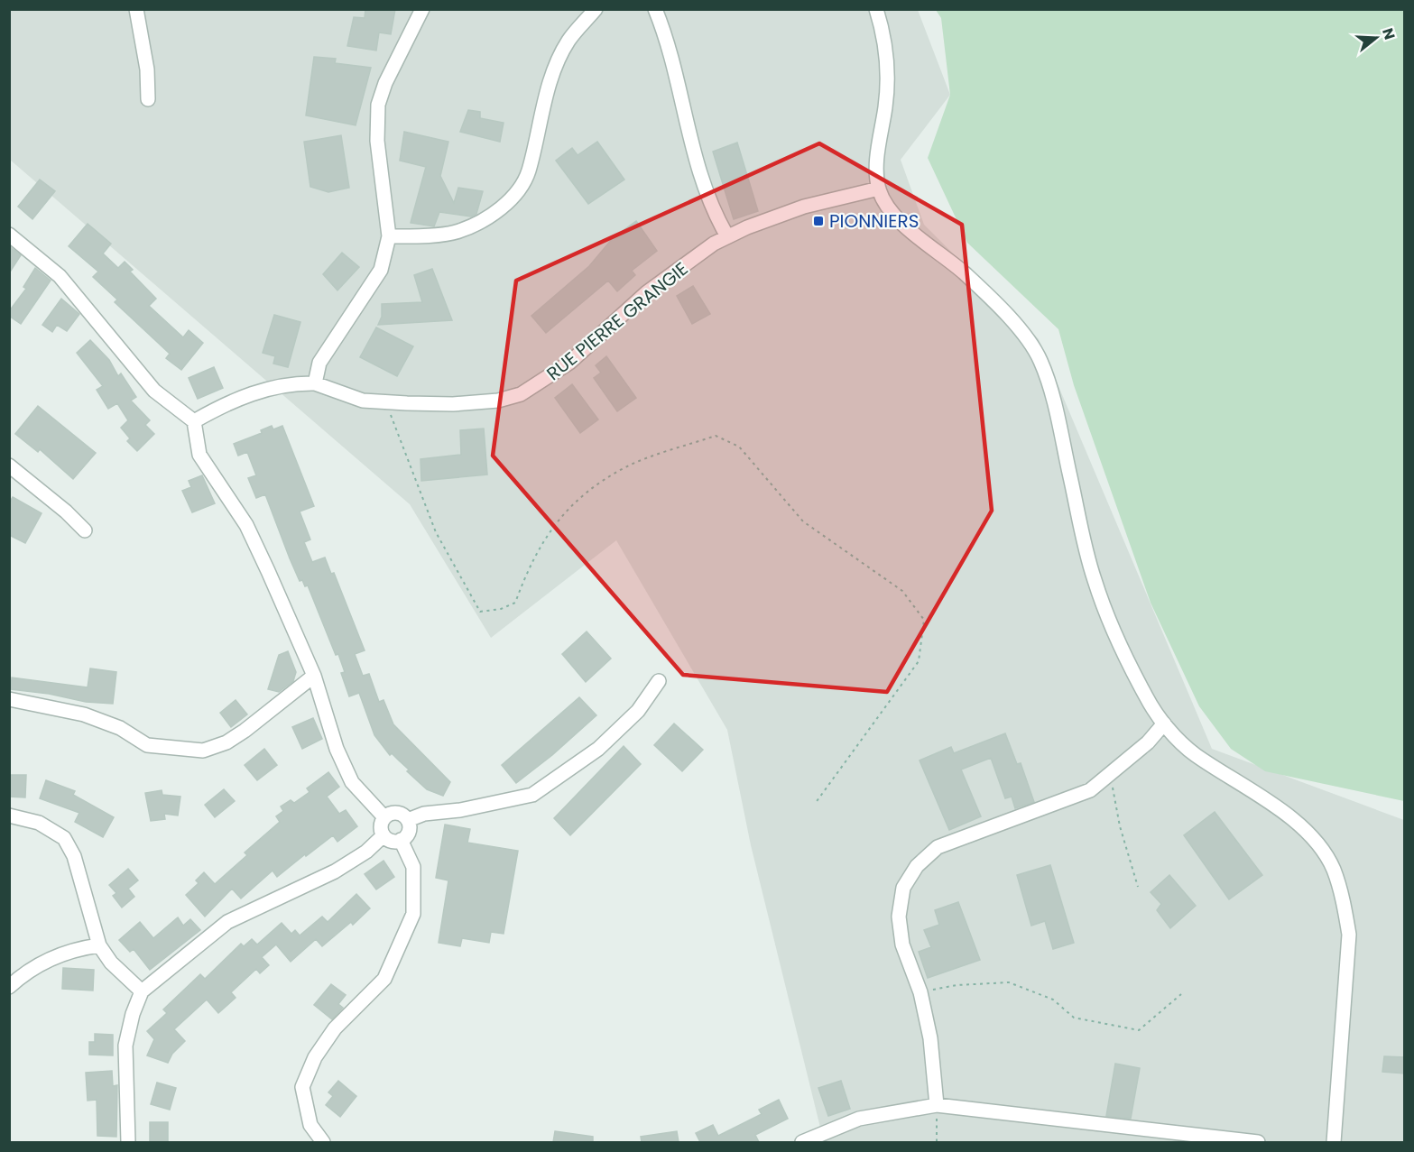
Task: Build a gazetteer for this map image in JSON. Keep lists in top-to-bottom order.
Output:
{
  "streets": {
    "street": ["RUE PIERRE GRANGIE"]
  },
  "places": {
    "transit": ["PIONNIERS"]
  },
  "north": "right"
}
